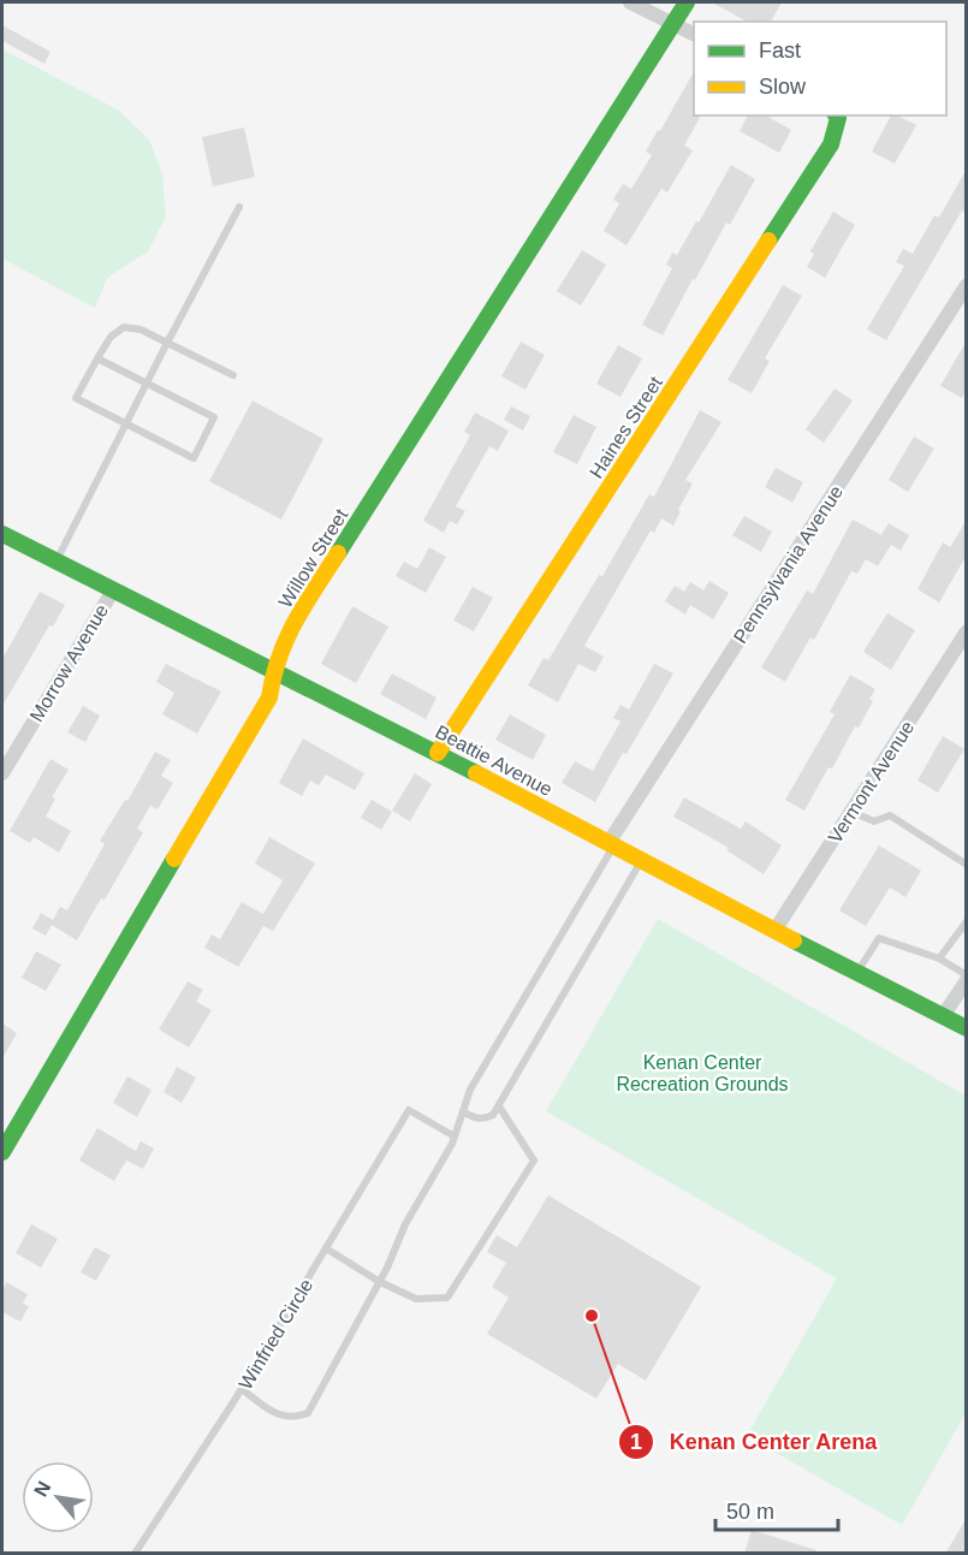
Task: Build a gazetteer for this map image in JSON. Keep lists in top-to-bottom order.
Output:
{
  "streets": {
    "street": [
      "Haines Street",
      "Willow Street",
      "Pennsylvania Avenue",
      "Morrow Avenue",
      "Beattie Avenue",
      "Vermont Avenue"
    ],
    "lane": ["Winfried Circle"]
  },
  "crossings": [
    ["Haines Street", "Beattie Avenue"],
    ["Willow Street", "Beattie Avenue"],
    ["Pennsylvania Avenue", "Beattie Avenue"],
    ["Morrow Avenue", "Beattie Avenue"],
    ["Beattie Avenue", "Vermont Avenue"]
  ],
  "parks": ["Kenan Center Recreation Grounds"],
  "places": ["Kenan Center Arena"],
  "legend": ["Fast", "Slow"],
  "scale_bar": "50 m",
  "north": "top left"
}
